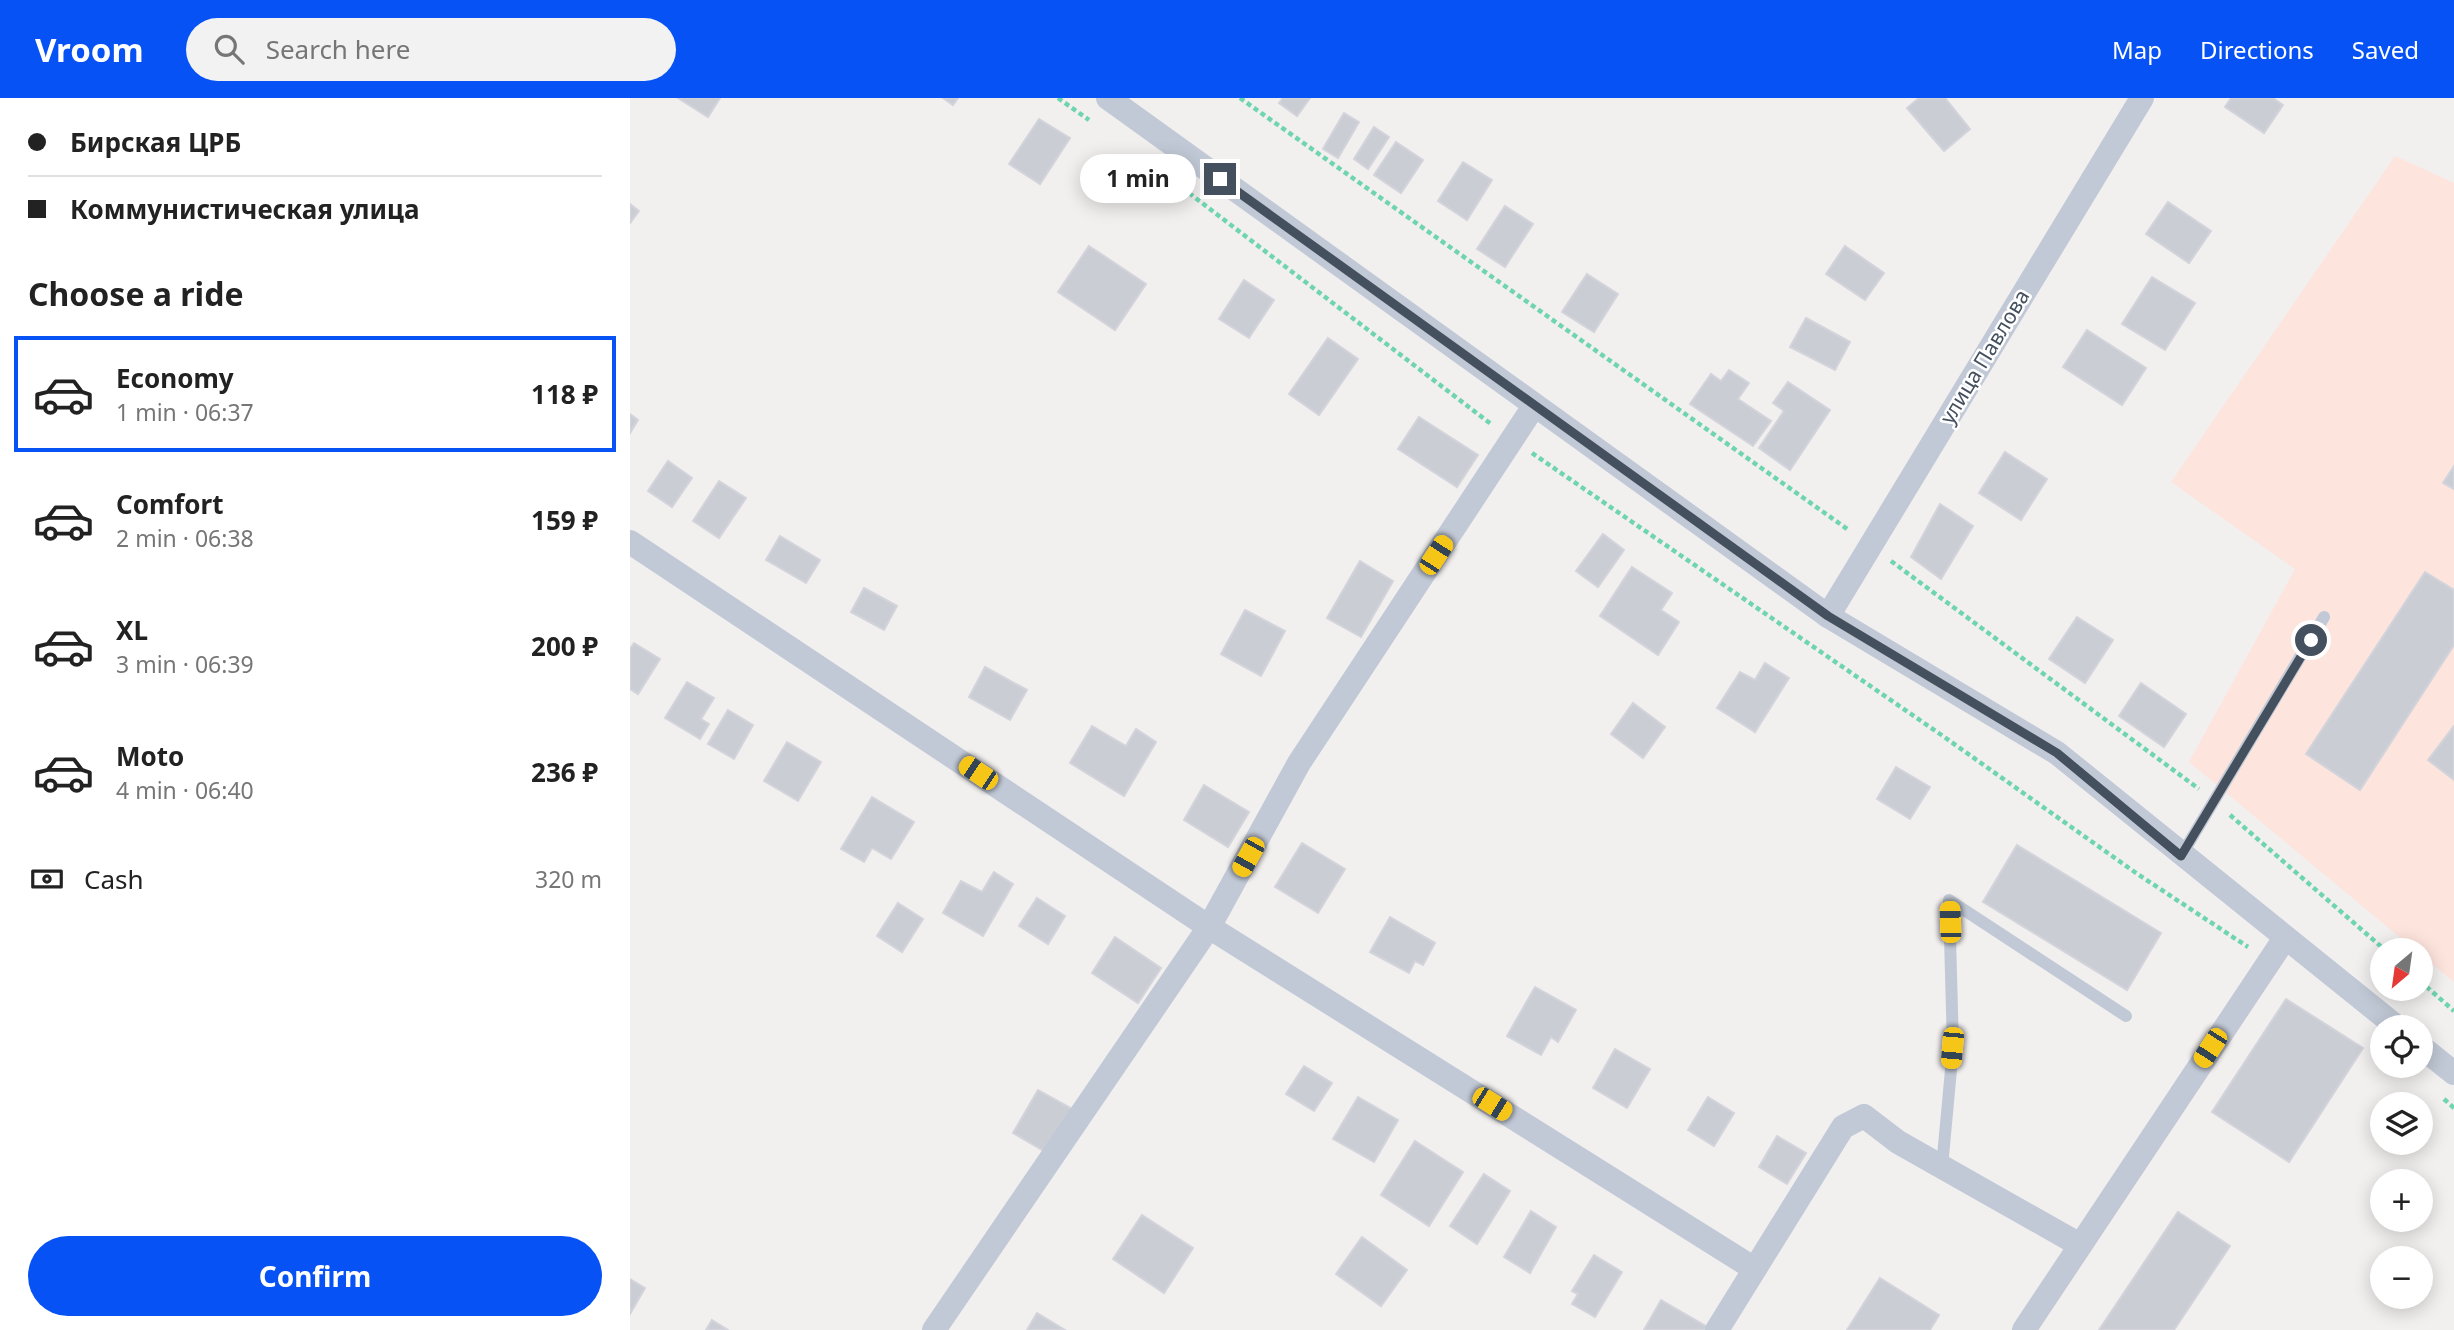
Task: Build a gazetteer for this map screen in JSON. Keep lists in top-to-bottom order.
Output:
{
  "streets": {
    "street": ["улица Павлова"]
  },
  "north": "bottom left",
  "page": {
    "header": "Vroom",
    "search": "Search here",
    "nav": ["Map", "Directions", "Saved"],
    "banner": ["Бирская ЦРБ", "Коммунистическая улица"],
    "bubble": "1 min",
    "heading": "Choose a ride",
    "list": [
      {
        "name": "Economy",
        "note": "1 min · 06:37",
        "value": "118 ₽"
      },
      {
        "name": "Comfort",
        "note": "2 min · 06:38",
        "value": "159 ₽"
      },
      {
        "name": "XL",
        "note": "3 min · 06:39",
        "value": "200 ₽"
      },
      {
        "name": "Moto",
        "note": "4 min · 06:40",
        "value": "236 ₽"
      }
    ],
    "pay": ["Cash", "320 m"],
    "map_buttons": ["+", "−"],
    "buttons": "Confirm"
  }
}
